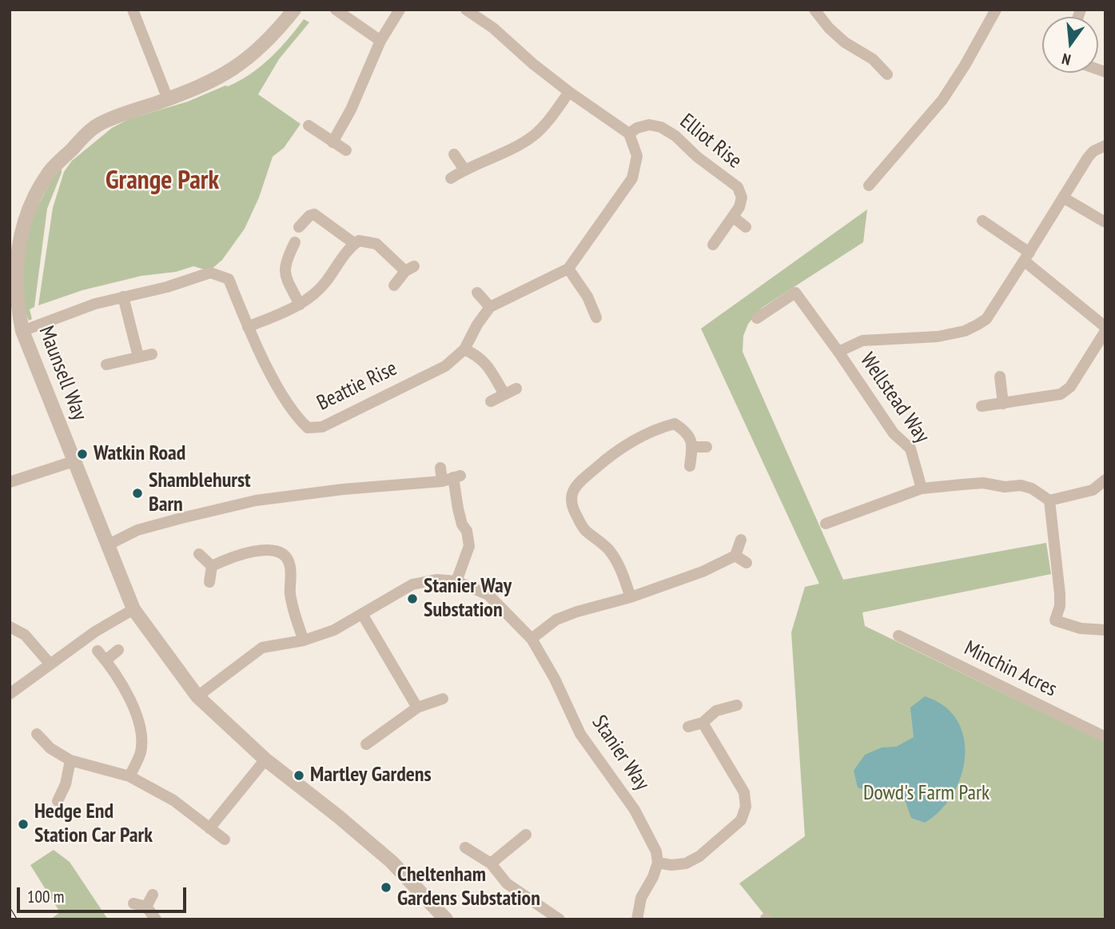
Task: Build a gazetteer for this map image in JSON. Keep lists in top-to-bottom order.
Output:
{
  "streets": {
    "street": [
      "Elliot Rise",
      "Maunsell Way",
      "Beattie Rise",
      "Wellstead Way",
      "Minchin Acres",
      "Stanier Way"
    ]
  },
  "crossings": [
    ["Maunsell Way", "Beattie Rise"],
    ["Maunsell Way", "Stanier Way"]
  ],
  "districts": ["Grange Park"],
  "parks": ["Dowd's Farm Park"],
  "places": [
    "Watkin Road",
    "Shamblehurst Barn",
    "Stanier Way Substation",
    "Martley Gardens",
    "Hedge End Station Car Park",
    "Cheltenham Gardens Substation"
  ],
  "scale_bar": "100 m",
  "north": "bottom"
}
